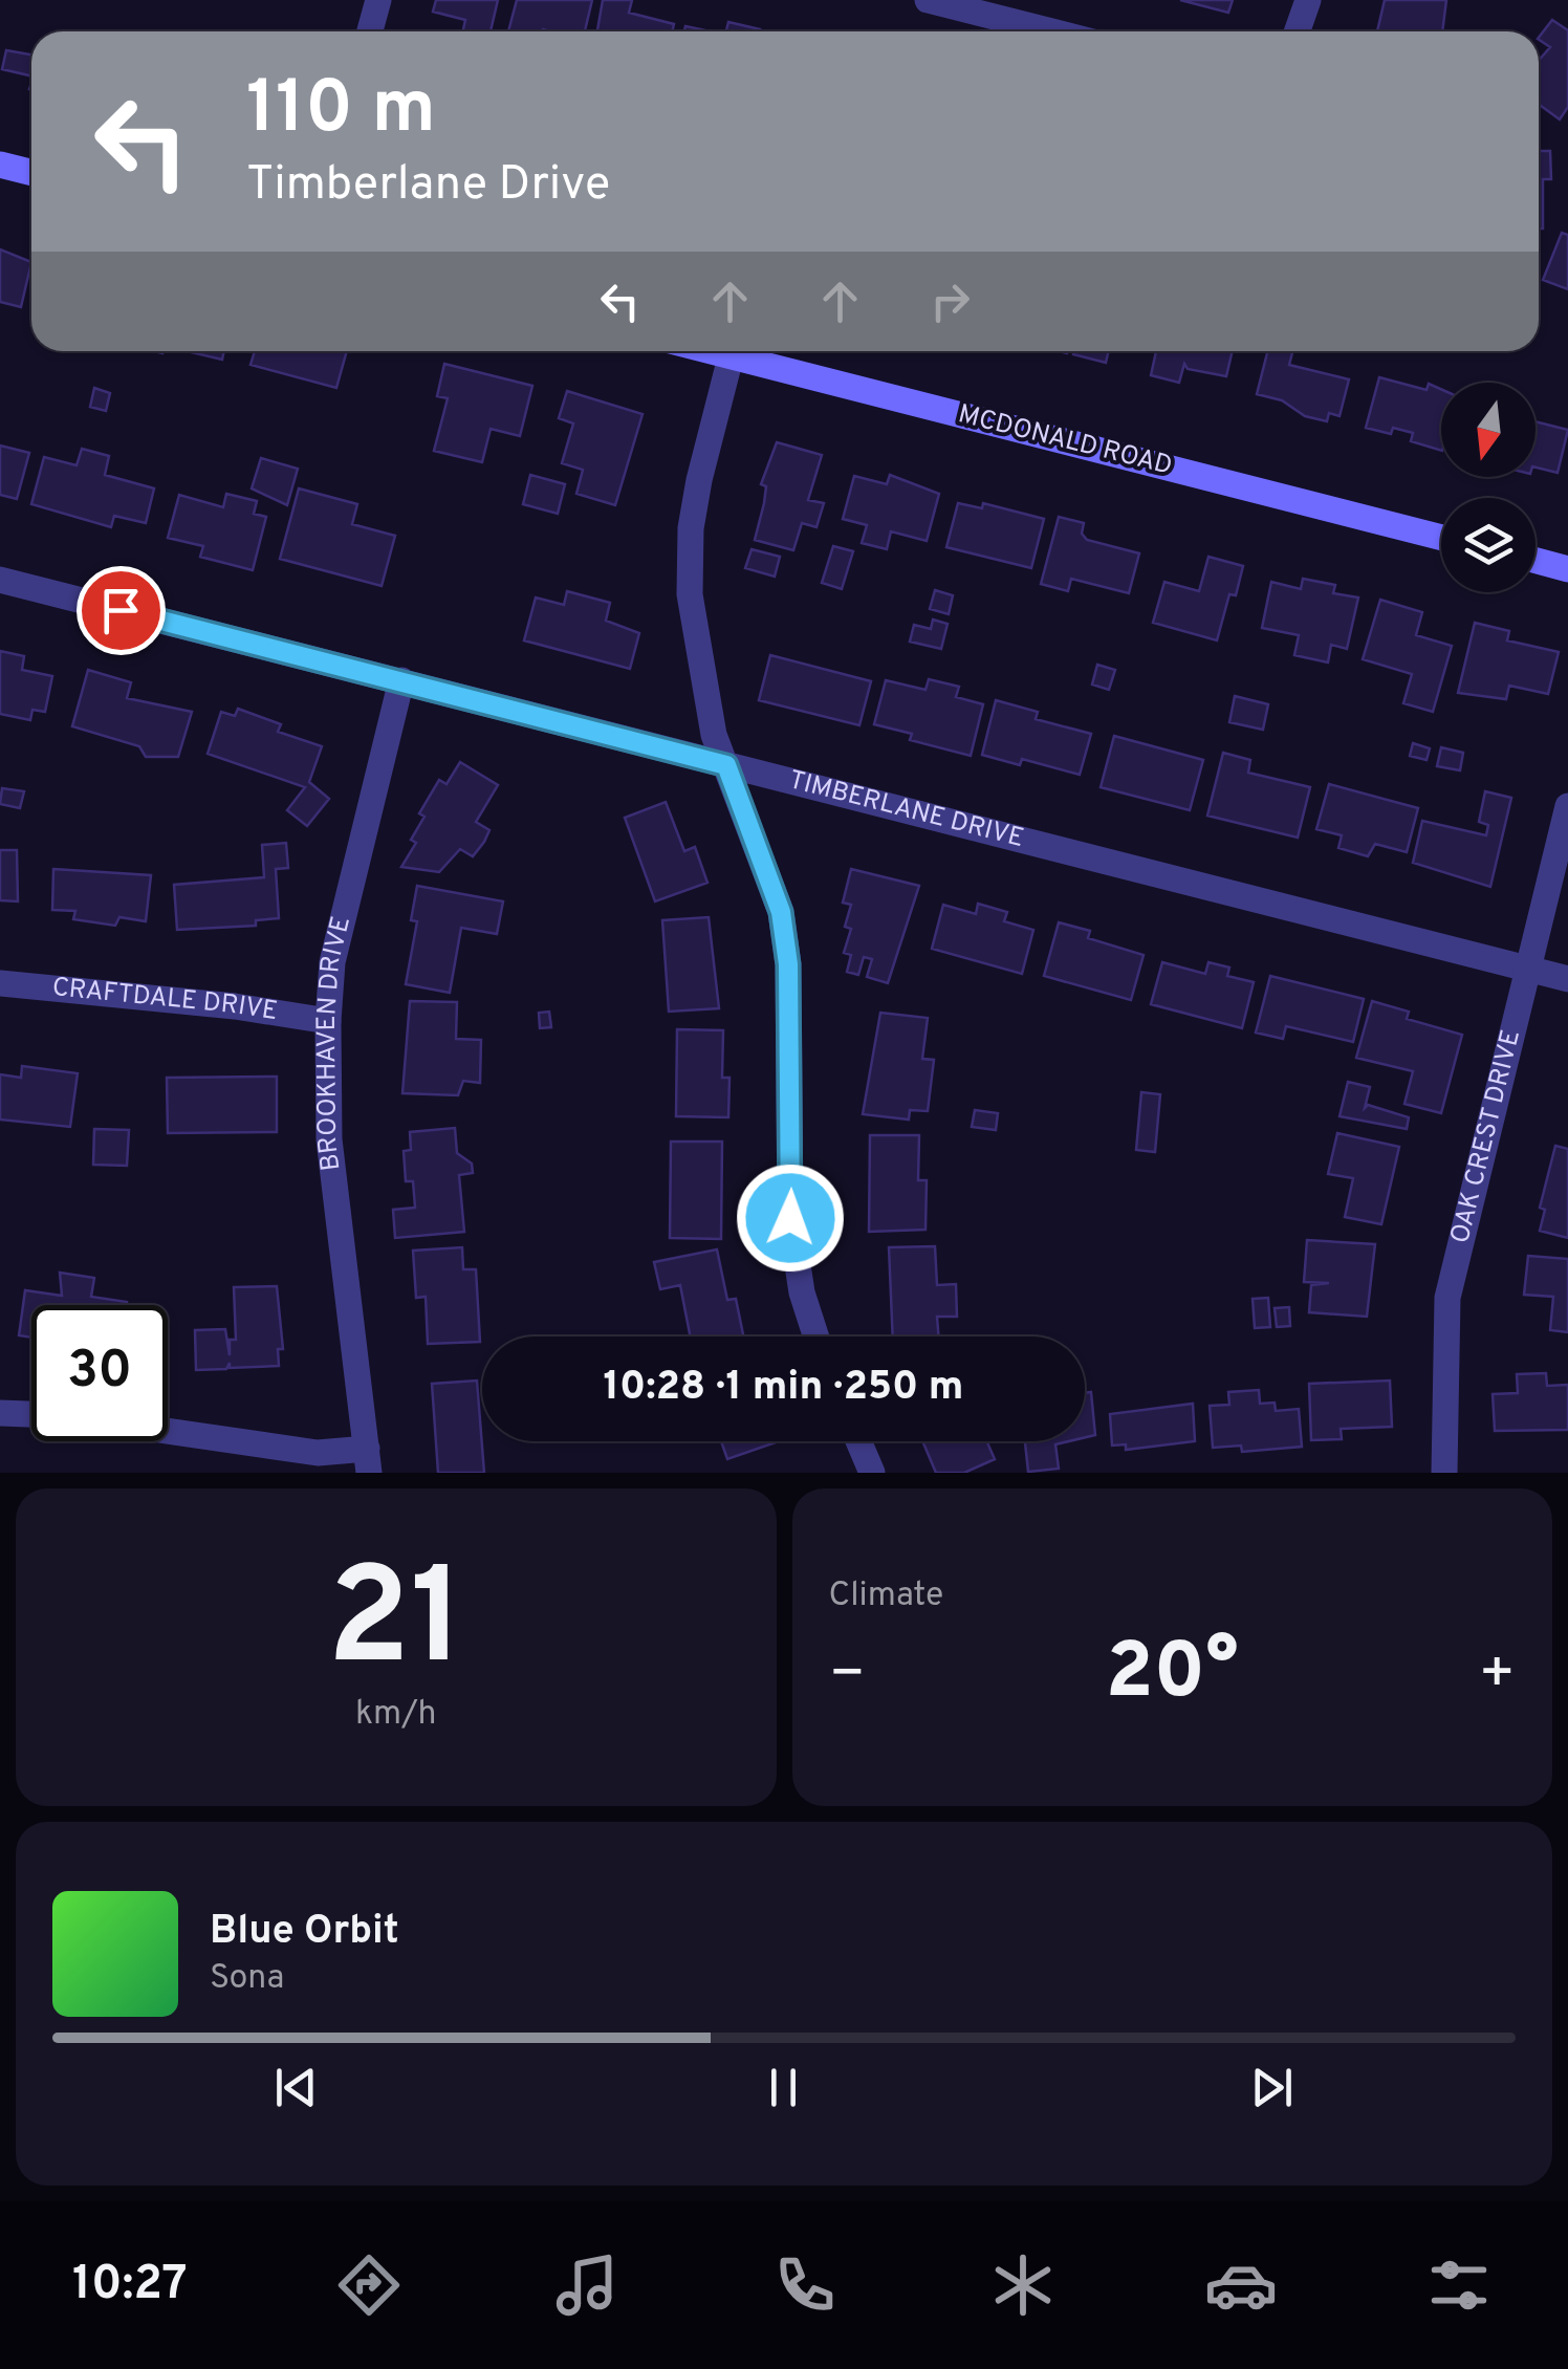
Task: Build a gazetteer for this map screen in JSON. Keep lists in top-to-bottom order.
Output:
{
  "streets": {
    "street": [
      "MCDONALD ROAD",
      "TIMBERLANE DRIVE",
      "CRAFTDALE DRIVE",
      "BROOKHAVEN DRIVE",
      "OAK CREST DRIVE"
    ]
  },
  "crossings": [
    ["TIMBERLANE DRIVE", "BROOKHAVEN DRIVE"],
    ["TIMBERLANE DRIVE", "OAK CREST DRIVE"],
    ["CRAFTDALE DRIVE", "BROOKHAVEN DRIVE"]
  ],
  "north": "bottom",
  "page": {
    "turn": ["110 m", "Timberlane Drive"],
    "limit": "30",
    "trip": "10:28 · 1 min · 250 m",
    "tile": [
      ["21", "km/h"],
      "Climate"
    ],
    "heat": ["−", "20°", "+"],
    "song": ["Blue Orbit", "Sona"],
    "tabs": "10:27"
  }
}
